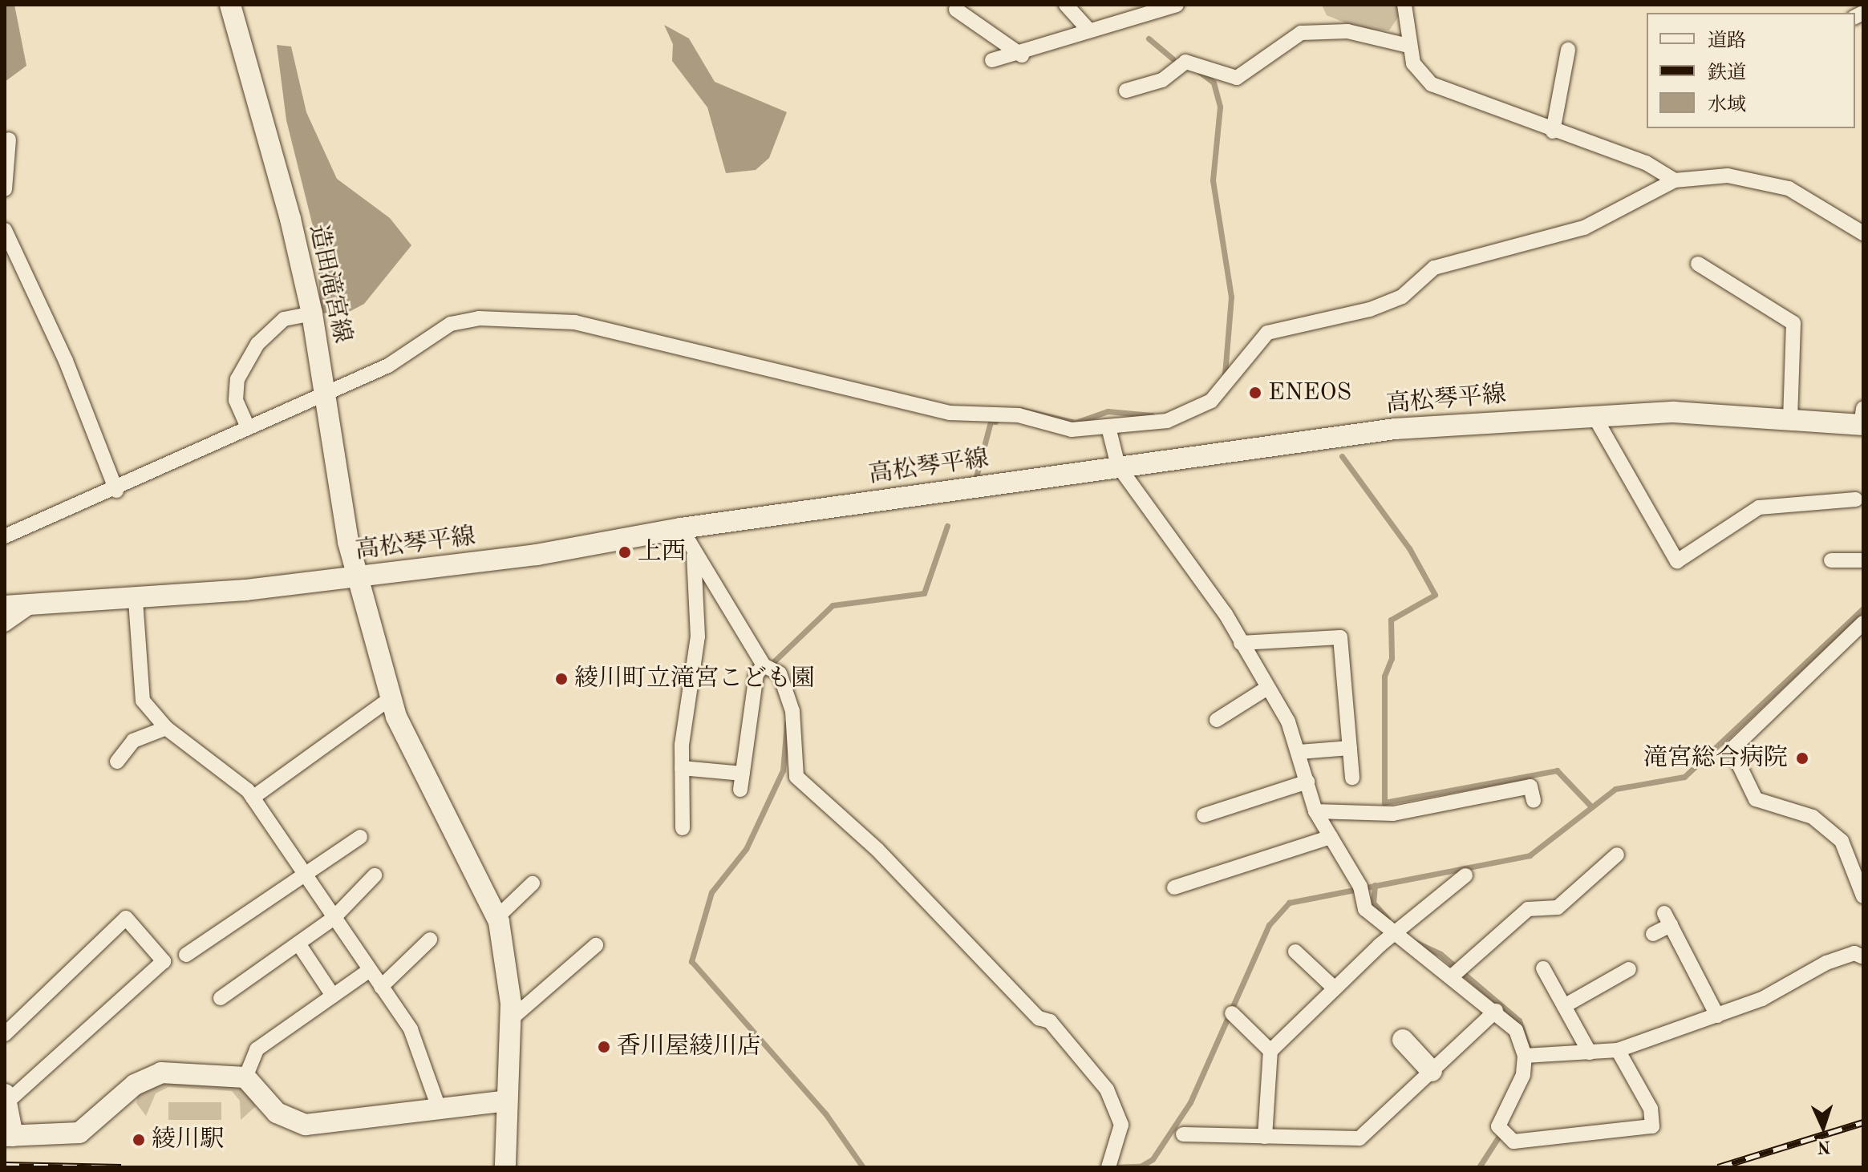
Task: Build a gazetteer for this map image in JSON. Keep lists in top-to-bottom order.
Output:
{
  "streets": {
    "main road": ["造田滝宮線", "高松琴平線"]
  },
  "crossings": [
    ["造田滝宮線", "高松琴平線"]
  ],
  "places": [
    "ENEOS",
    "上西",
    "綾川町立滝宮こども園",
    "滝宮総合病院",
    "香川屋綾川店",
    "綾川駅"
  ],
  "legend": ["道路", "鉄道", "水域"],
  "north": "bottom"
}
